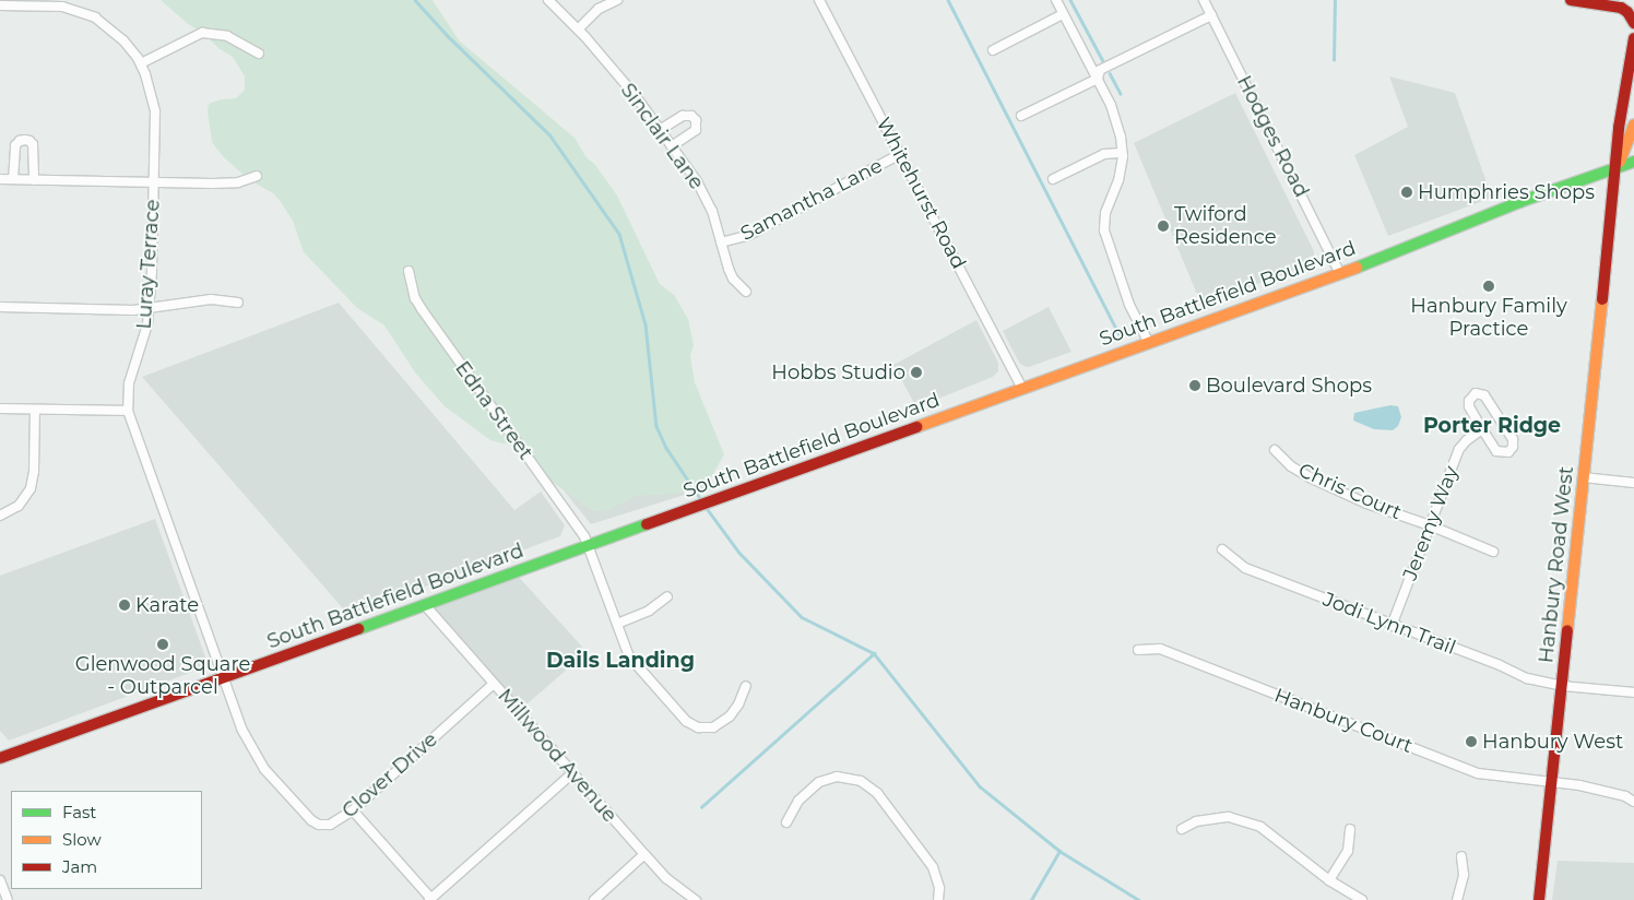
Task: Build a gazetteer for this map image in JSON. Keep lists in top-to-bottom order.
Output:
{
  "streets": {
    "main road": ["South Battlefield Boulevard", "Hanbury Road West"],
    "street": [
      "Sinclair Lane",
      "Hodges Road",
      "Whitehurst Road",
      "Samantha Lane",
      "Luray Terrace",
      "Edna Street",
      "Chris Court",
      "Jeremy Way",
      "Jodi Lynn Trail",
      "Hanbury Court",
      "Millwood Avenue",
      "Clover Drive"
    ]
  },
  "crossings": [
    ["Sinclair Lane", "Samantha Lane"],
    ["Hodges Road", "South Battlefield Boulevard"],
    ["Whitehurst Road", "Samantha Lane"],
    ["Whitehurst Road", "South Battlefield Boulevard"],
    ["Luray Terrace", "South Battlefield Boulevard"],
    ["Luray Terrace", "Clover Drive"],
    ["South Battlefield Boulevard", "Edna Street"],
    ["South Battlefield Boulevard", "Hanbury Road West"],
    ["South Battlefield Boulevard", "Millwood Avenue"],
    ["South Battlefield Boulevard", "Clover Drive"],
    ["Chris Court", "Jeremy Way"],
    ["Jeremy Way", "Jodi Lynn Trail"],
    ["Hanbury Road West", "Jodi Lynn Trail"],
    ["Hanbury Road West", "Hanbury Court"],
    ["Millwood Avenue", "Clover Drive"]
  ],
  "districts": ["Porter Ridge", "Dails Landing"],
  "places": [
    "Humphries Shops",
    "Twiford Residence",
    "Hanbury Family Practice",
    "Hobbs Studio",
    "Boulevard Shops",
    "Karate",
    "Glenwood Square - Outparcel",
    "Hanbury West"
  ],
  "legend": ["Fast", "Slow", "Jam"]
}
